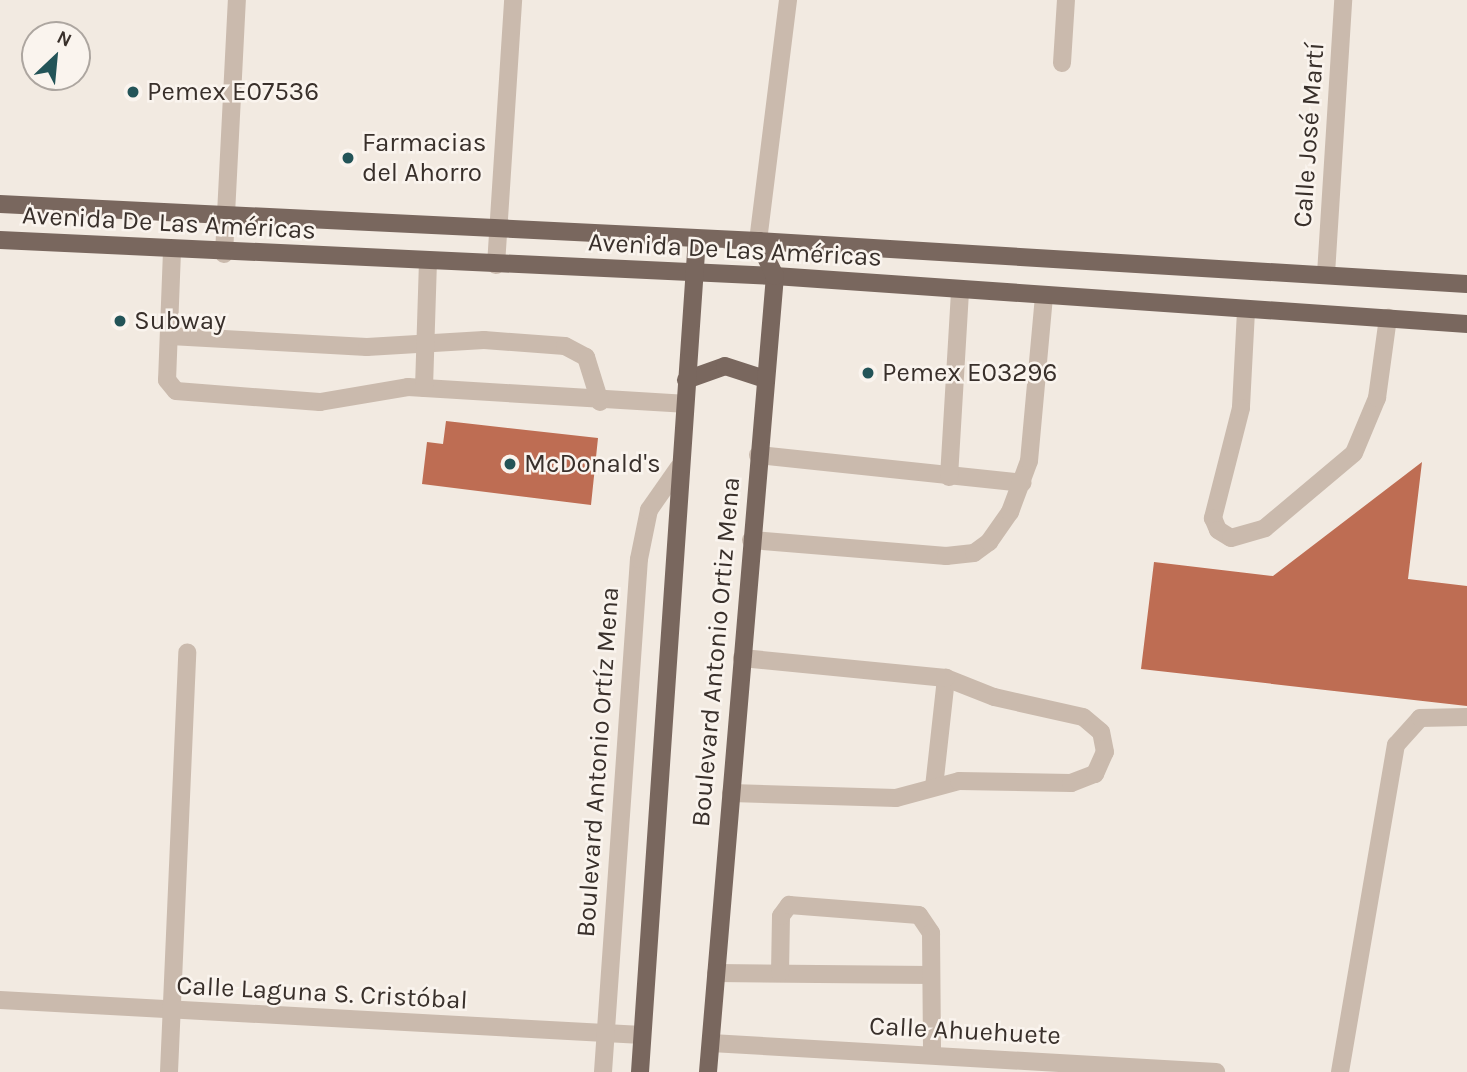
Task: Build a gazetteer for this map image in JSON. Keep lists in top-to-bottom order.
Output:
{
  "streets": {
    "main road": ["Avenida De Las Américas", "Boulevard Antonio Ortiz Mena"],
    "street": [
      "Calle José Martí",
      "Boulevard Antonio Ortíz Mena",
      "Calle Laguna S. Cristóbal",
      "Calle Ahuehuete"
    ]
  },
  "crossings": [
    ["Calle José Martí", "Avenida De Las Américas"],
    ["Avenida De Las Américas", "Boulevard Antonio Ortiz Mena"],
    ["Boulevard Antonio Ortiz Mena", "Boulevard Antonio Ortíz Mena"],
    ["Boulevard Antonio Ortiz Mena", "Calle Laguna S. Cristóbal"],
    ["Boulevard Antonio Ortiz Mena", "Calle Ahuehuete"],
    ["Boulevard Antonio Ortíz Mena", "Calle Laguna S. Cristóbal"]
  ],
  "places": [
    "Pemex E07536",
    "Farmacias del Ahorro",
    "Subway",
    "Pemex E03296",
    "McDonald's"
  ],
  "north": "top right"
}
